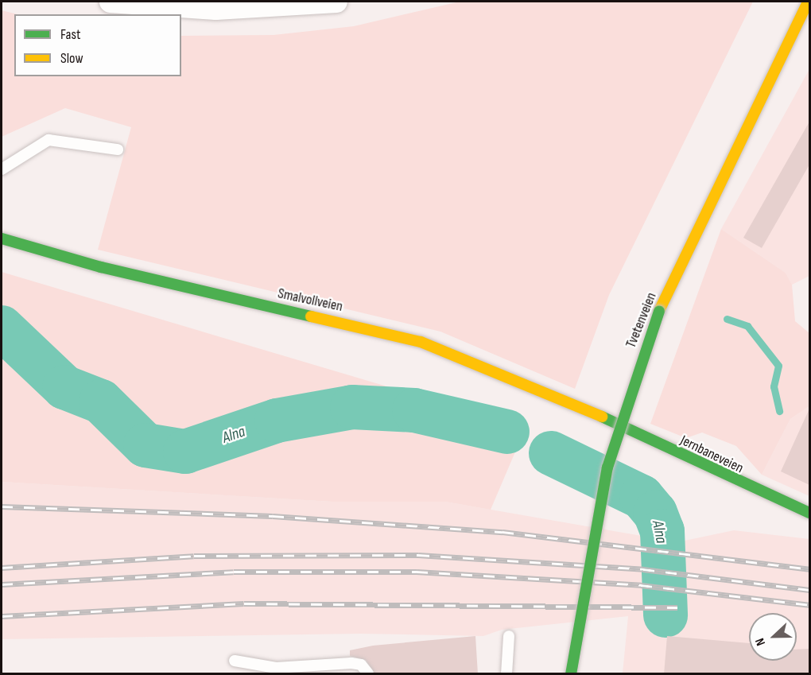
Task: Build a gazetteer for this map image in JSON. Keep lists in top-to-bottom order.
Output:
{
  "streets": {
    "street": ["Smalvollveien", "Tvetenveien", "Jernbaneveien"]
  },
  "crossings": [
    ["Smalvollveien", "Jernbaneveien"]
  ],
  "water": ["Alna"],
  "legend": ["Fast", "Slow"],
  "north": "left"
}
